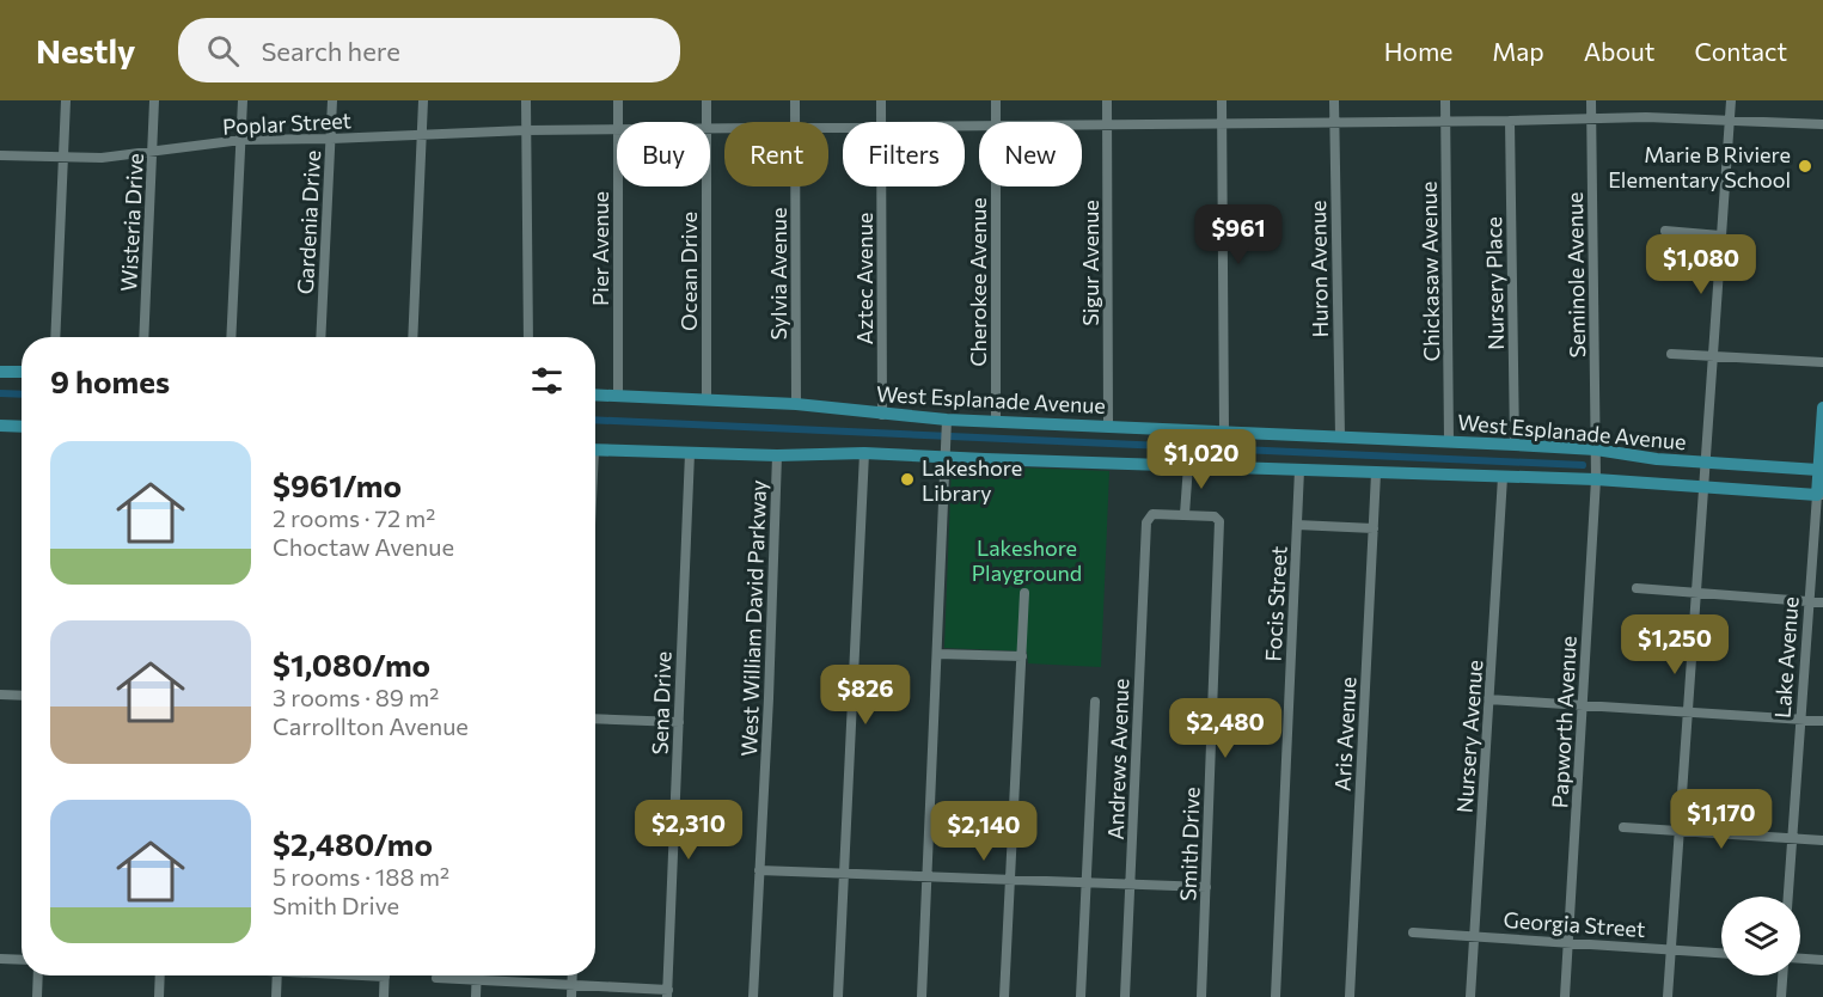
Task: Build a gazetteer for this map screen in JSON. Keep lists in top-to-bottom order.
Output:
{
  "streets": {
    "main road": ["West Esplanade Avenue", "Lake Avenue"],
    "street": [
      "Poplar Street",
      "Wisteria Drive",
      "Gardenia Drive",
      "Pier Avenue",
      "Sigur Avenue",
      "Huron Avenue",
      "Ocean Drive",
      "Chickasaw Avenue",
      "Sylvia Avenue",
      "Seminole Avenue",
      "Aztec Avenue",
      "Cherokee Avenue",
      "Nursery Place",
      "Focis Street",
      "West William David Parkway",
      "Sena Drive",
      "Papworth Avenue",
      "Aris Avenue",
      "Nursery Avenue",
      "Andrews Avenue",
      "Smith Drive",
      "Georgia Street"
    ]
  },
  "crossings": [
    ["Poplar Street", "Wisteria Drive"],
    ["Poplar Street", "Gardenia Drive"],
    ["Poplar Street", "Sigur Avenue"],
    ["Poplar Street", "Huron Avenue"],
    ["Poplar Street", "Chickasaw Avenue"],
    ["Poplar Street", "Seminole Avenue"],
    ["Poplar Street", "Nursery Place"],
    ["Pier Avenue", "West Esplanade Avenue"],
    ["Sigur Avenue", "West Esplanade Avenue"],
    ["Huron Avenue", "West Esplanade Avenue"],
    ["Ocean Drive", "West Esplanade Avenue"],
    ["Chickasaw Avenue", "West Esplanade Avenue"],
    ["Sylvia Avenue", "West Esplanade Avenue"],
    ["Seminole Avenue", "West Esplanade Avenue"],
    ["Seminole Avenue", "Papworth Avenue"],
    ["Aztec Avenue", "West Esplanade Avenue"],
    ["Cherokee Avenue", "West Esplanade Avenue"],
    ["Nursery Place", "West Esplanade Avenue"],
    ["West Esplanade Avenue", "Focis Street"],
    ["West Esplanade Avenue", "West William David Parkway"],
    ["West Esplanade Avenue", "Lake Avenue"],
    ["West Esplanade Avenue", "Sena Drive"],
    ["West Esplanade Avenue", "Papworth Avenue"],
    ["West Esplanade Avenue", "Aris Avenue"],
    ["West Esplanade Avenue", "Nursery Avenue"],
    ["Papworth Avenue", "Georgia Street"],
    ["Nursery Avenue", "Georgia Street"],
    ["Andrews Avenue", "Smith Drive"]
  ],
  "parks": ["Lakeshore Playground"],
  "places": ["Marie B Riviere Elementary School", "Lakeshore Library"],
  "page": {
    "header": "Nestly",
    "search": "Search here",
    "nav": [
      "Home",
      "Map",
      "About",
      "Contact"
    ],
    "chip": [
      "Buy",
      "Rent",
      "Filters",
      "New"
    ],
    "price": [
      "$961",
      "$1,080",
      "$1,020",
      "$1,250",
      "$826",
      "$2,480",
      "$1,170",
      "$2,310",
      "$2,140"
    ],
    "heading": "9 homes",
    "list": [
      {
        "name": "$961/mo",
        "note": "2 rooms · 72 m² · Choctaw Avenue"
      },
      {
        "name": "$1,080/mo",
        "note": "3 rooms · 89 m² · Carrollton Avenue"
      },
      {
        "name": "$2,480/mo",
        "note": "5 rooms · 188 m² · Smith Drive"
      }
    ]
  }
}
